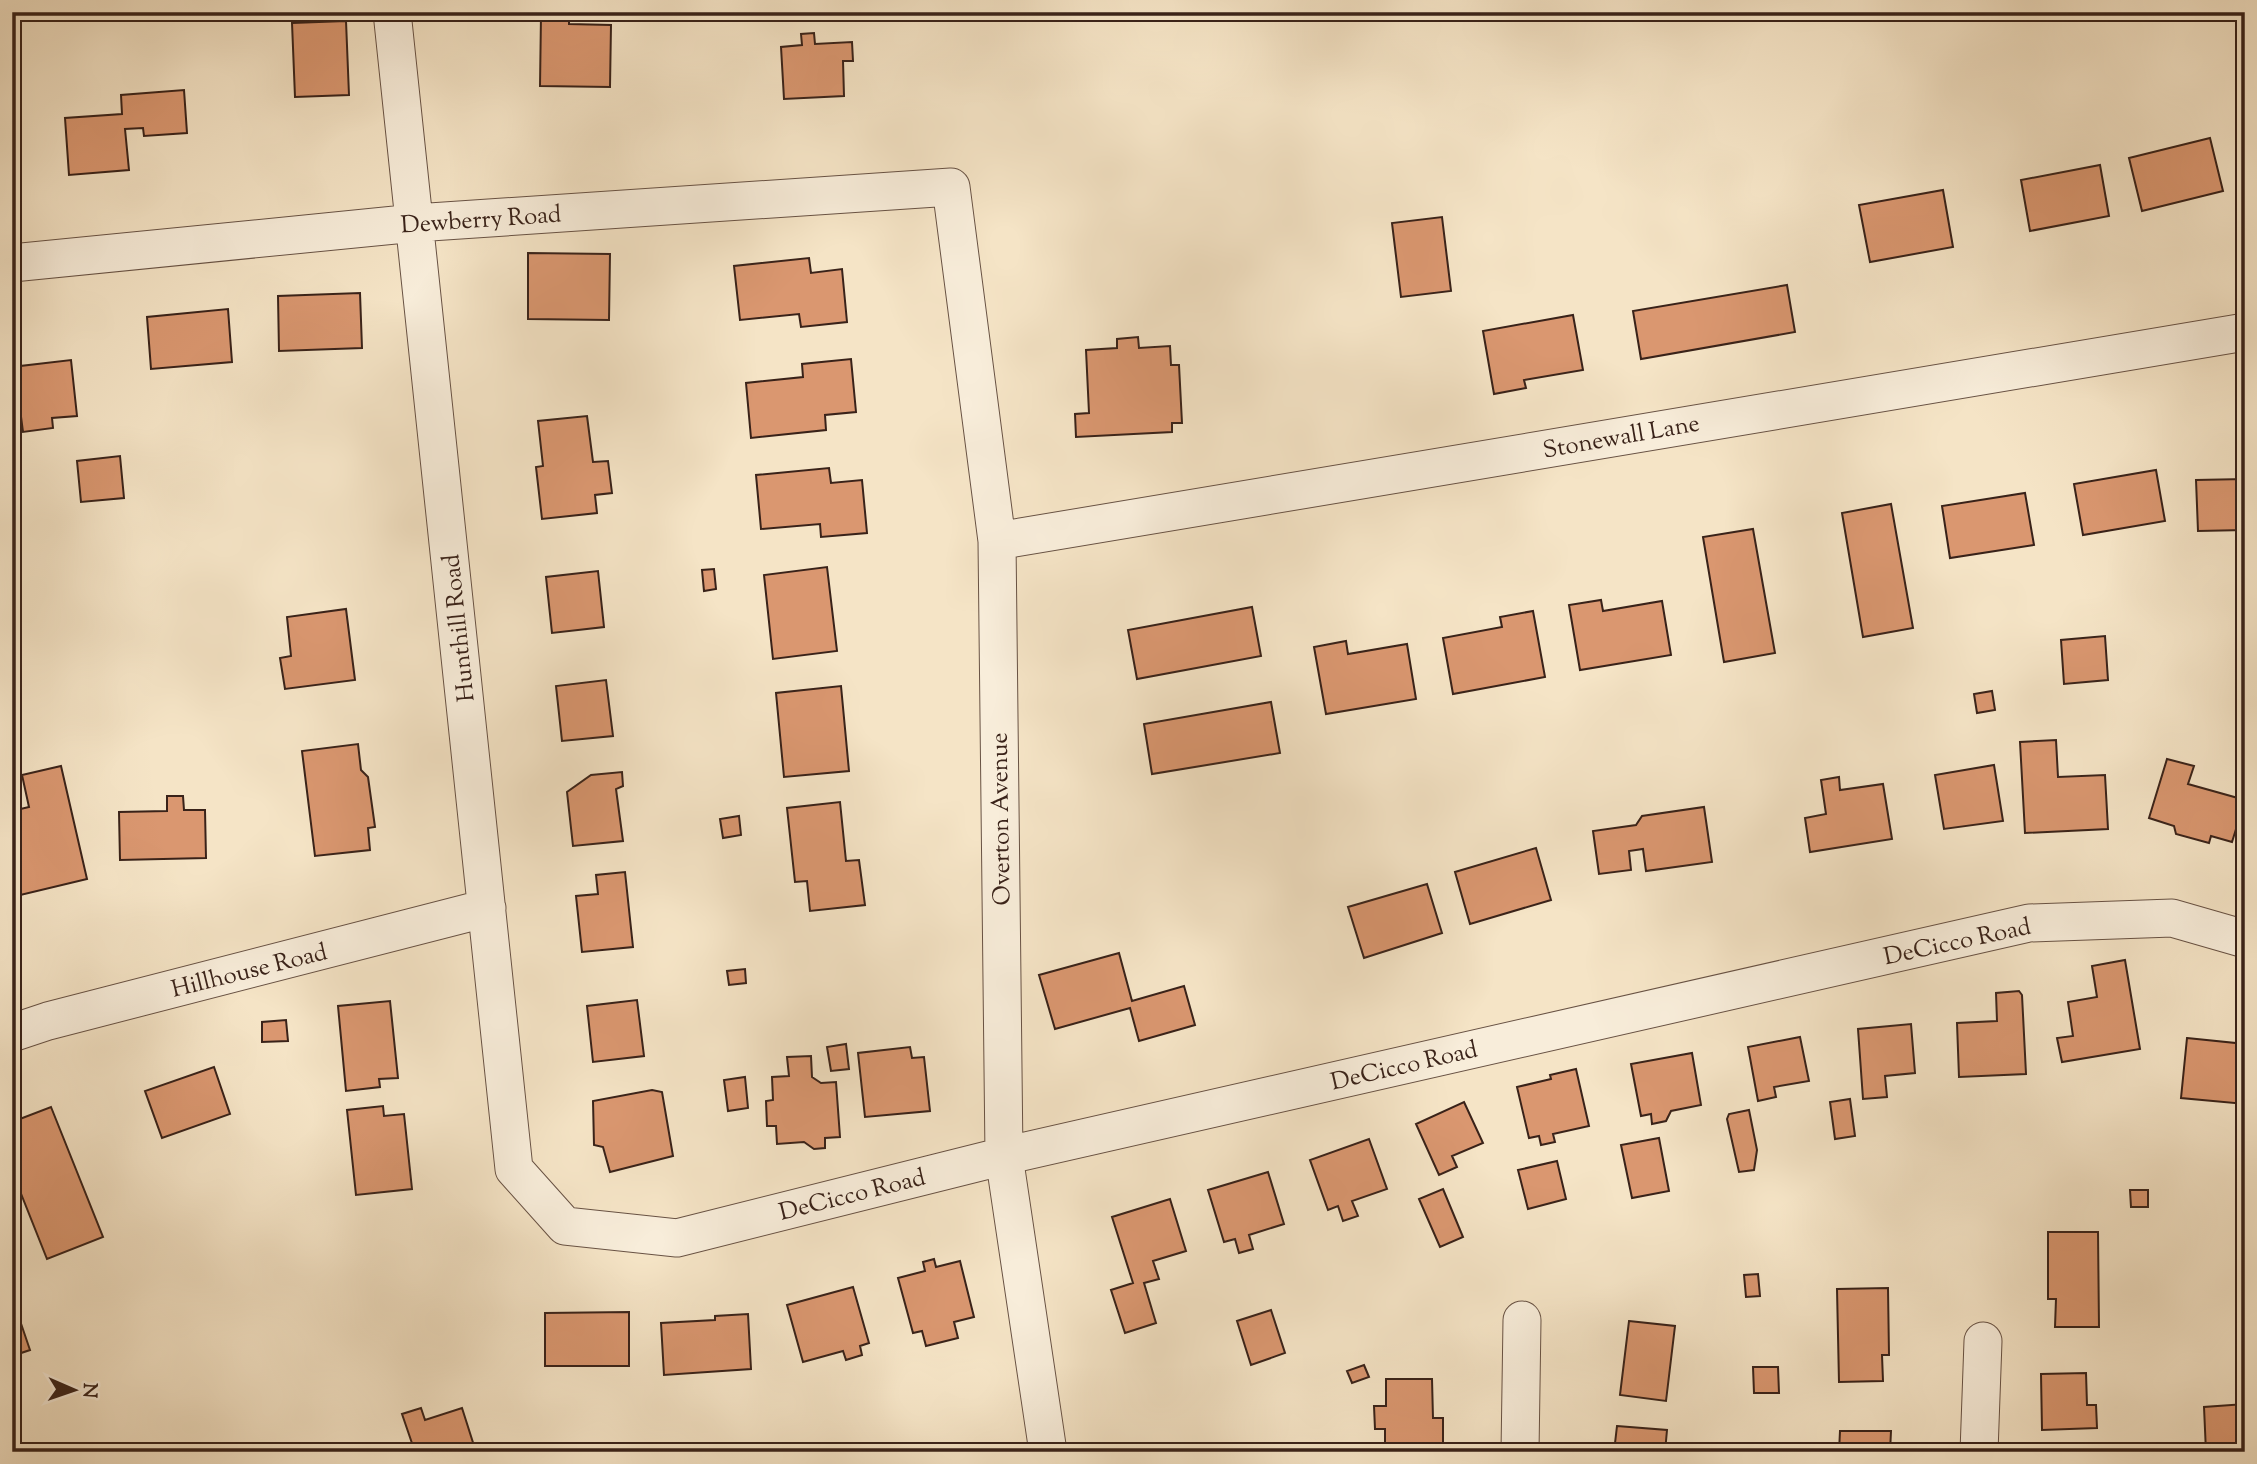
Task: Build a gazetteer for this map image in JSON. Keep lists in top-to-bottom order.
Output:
{
  "streets": {
    "street": [
      "Dewberry Road",
      "Stonewall Lane",
      "Hunthill Road",
      "Overton Avenue",
      "DeCicco Road",
      "Hillhouse Road"
    ]
  },
  "crossings": [
    ["Dewberry Road", "Hunthill Road"],
    ["Dewberry Road", "Overton Avenue"],
    ["Stonewall Lane", "Overton Avenue"],
    ["Hunthill Road", "DeCicco Road"],
    ["Hunthill Road", "Hillhouse Road"],
    ["Overton Avenue", "DeCicco Road"]
  ],
  "north": "right"
}
